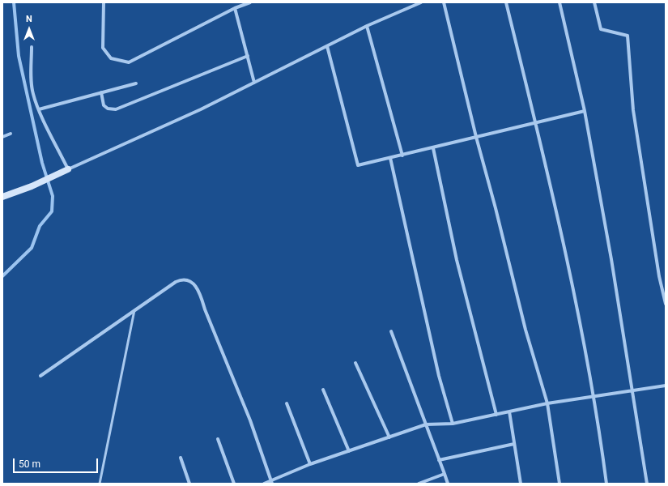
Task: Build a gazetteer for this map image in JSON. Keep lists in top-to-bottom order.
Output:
{
  "scale_bar": "50 m",
  "north": "top"
}
